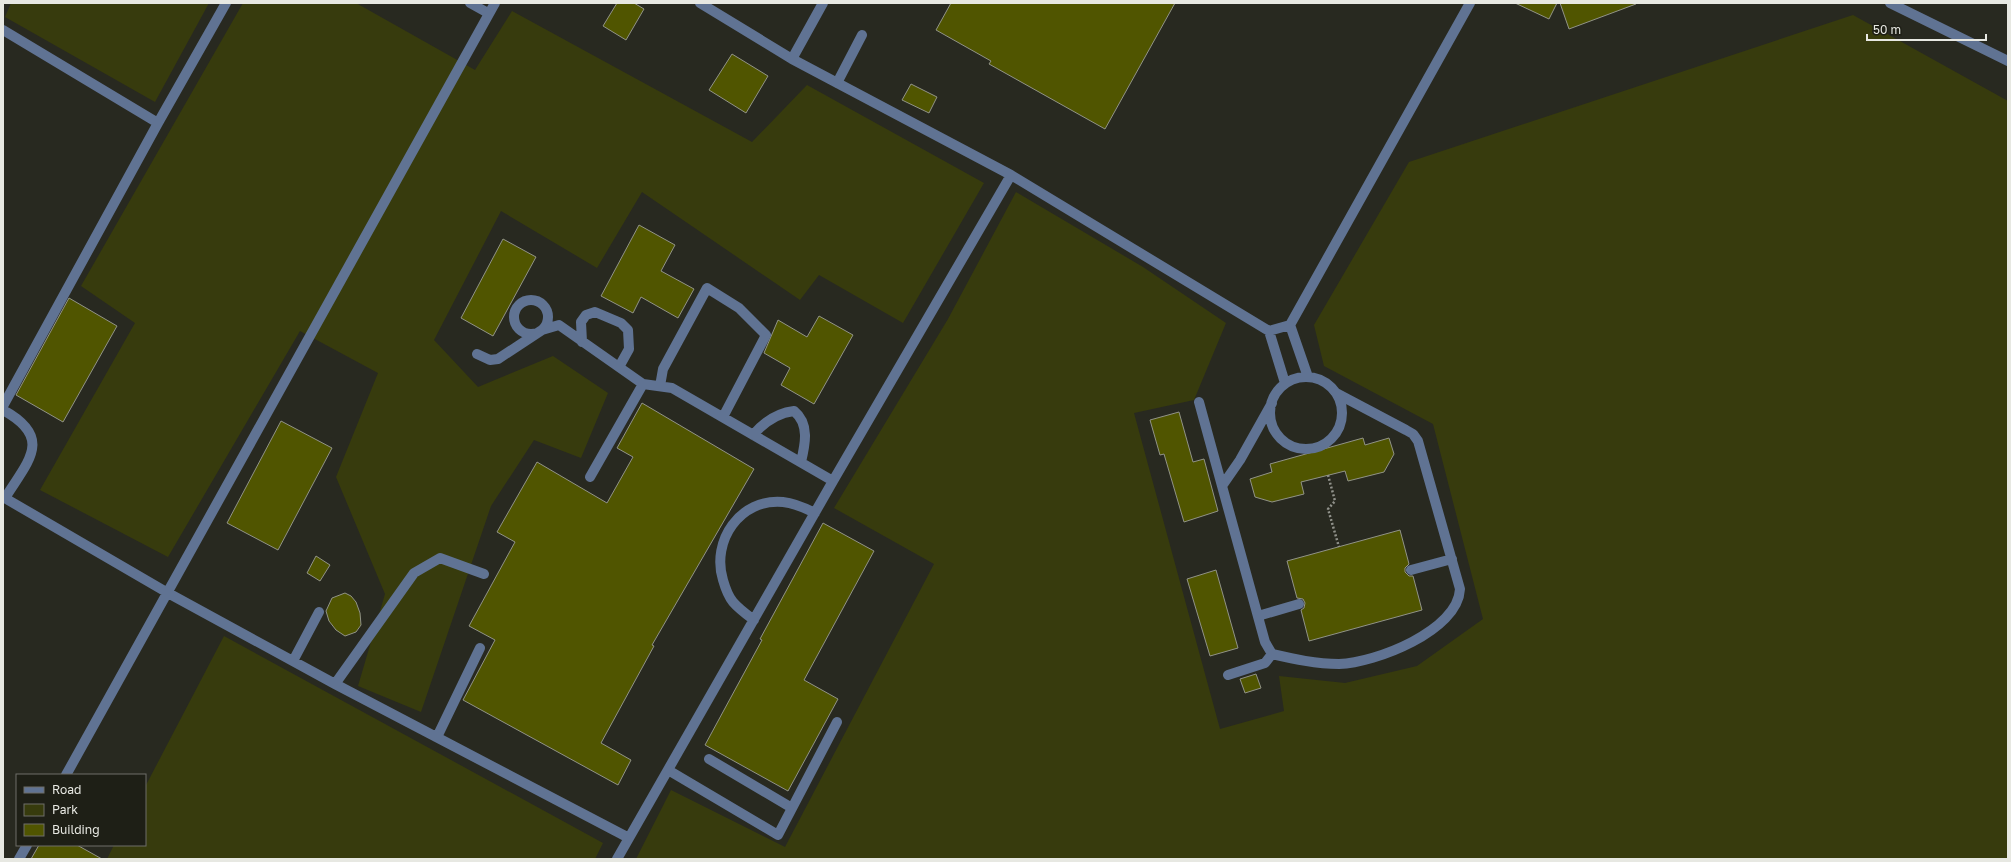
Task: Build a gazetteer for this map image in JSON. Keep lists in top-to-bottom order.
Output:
{
  "legend": ["Road", "Park", "Building"],
  "scale_bar": "50 m"
}
